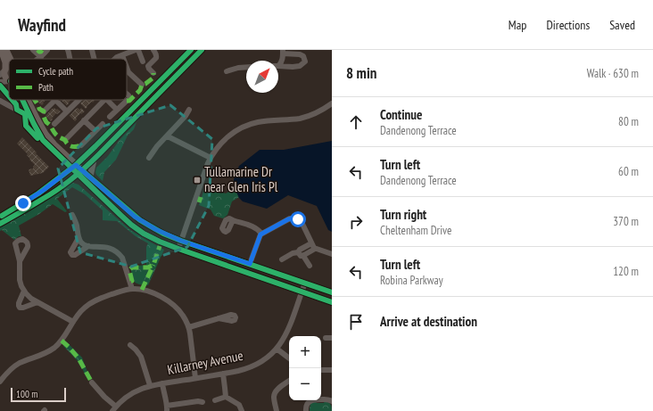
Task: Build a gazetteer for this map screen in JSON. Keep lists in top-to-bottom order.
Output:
{
  "streets": {
    "street": ["Killarney Avenue"]
  },
  "places": {
    "transit": ["Tullamarine Dr near Glen Iris Pl"]
  },
  "legend": ["Cycle path", "Path"],
  "scale_bar": "100 m",
  "north": "top right",
  "page": {
    "header": "Wayfind",
    "nav": ["Map", "Directions", "Saved"],
    "heading": ["8 min", "Walk · 630 m"],
    "list": [
      ["Continue", "Dandenong Terrace", "80 m"],
      ["Turn left", "Dandenong Terrace", "60 m"],
      ["Turn right", "Cheltenham Drive", "370 m"],
      ["Turn left", "Robina Parkway", "120 m"],
      "Arrive at destination"
    ],
    "map_buttons": ["+", "−"],
    "scale": "100 m"
  }
}
